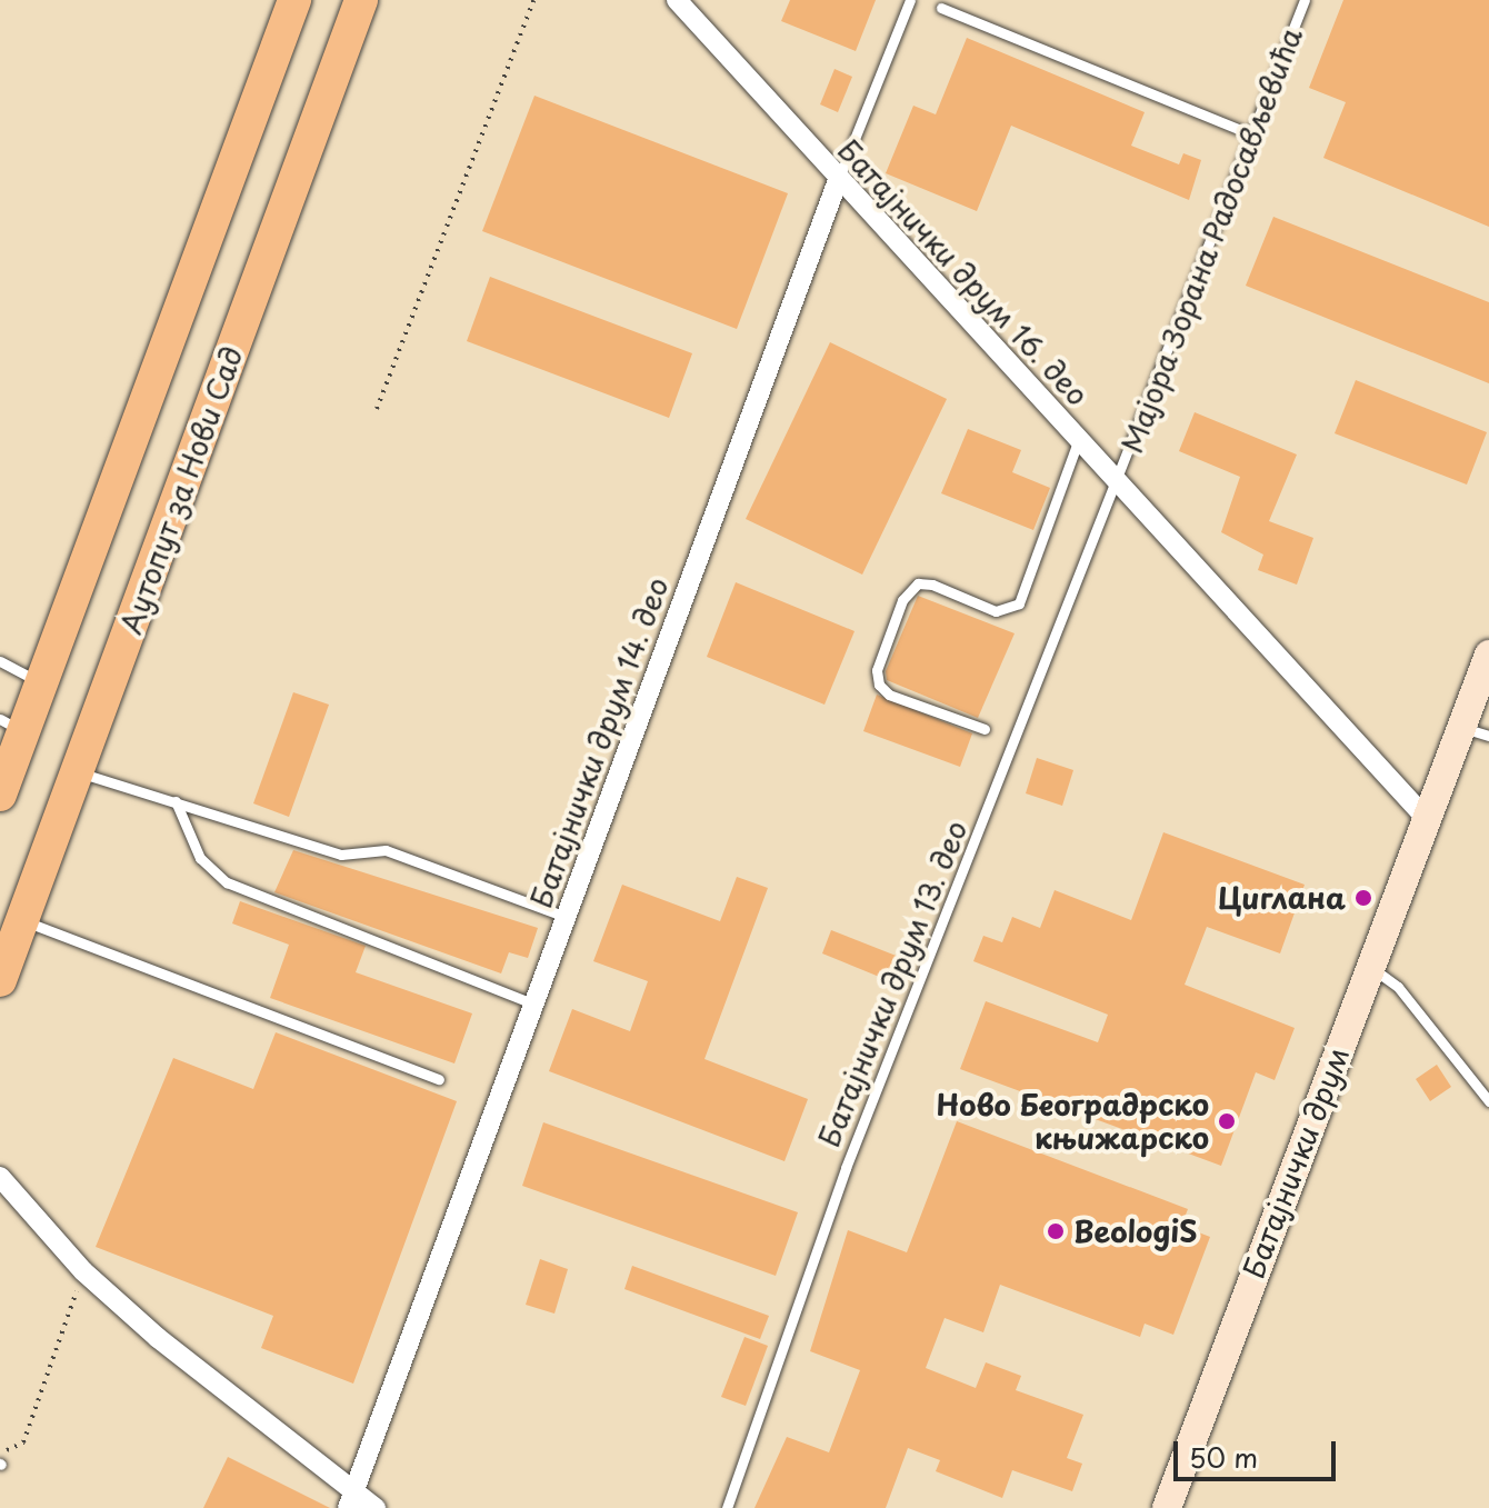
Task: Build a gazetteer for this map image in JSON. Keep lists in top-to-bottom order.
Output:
{
  "streets": {
    "main road": ["Аутопут за Нови Сад", "Батајнички друм"],
    "street": ["Батајнички друм 16. део", "Батајнички друм 14. део"],
    "lane": ["Мајора Зорана Радосављевића", "Батајнички друм 13. део"]
  },
  "crossings": [
    ["Мајора Зорана Радосављевића", "Батајнички друм 16. део"],
    ["Мајора Зорана Радосављевића", "Батајнички друм 13. део"],
    ["Батајнички друм 16. део", "Батајнички друм 14. део"],
    ["Батајнички друм 16. део", "Батајнички друм 13. део"],
    ["Батајнички друм 16. део", "Батајнички друм"]
  ],
  "places": ["Циглана", "Ново Београдрско књижарско", "BeologiS"],
  "scale_bar": "50 m"
}
